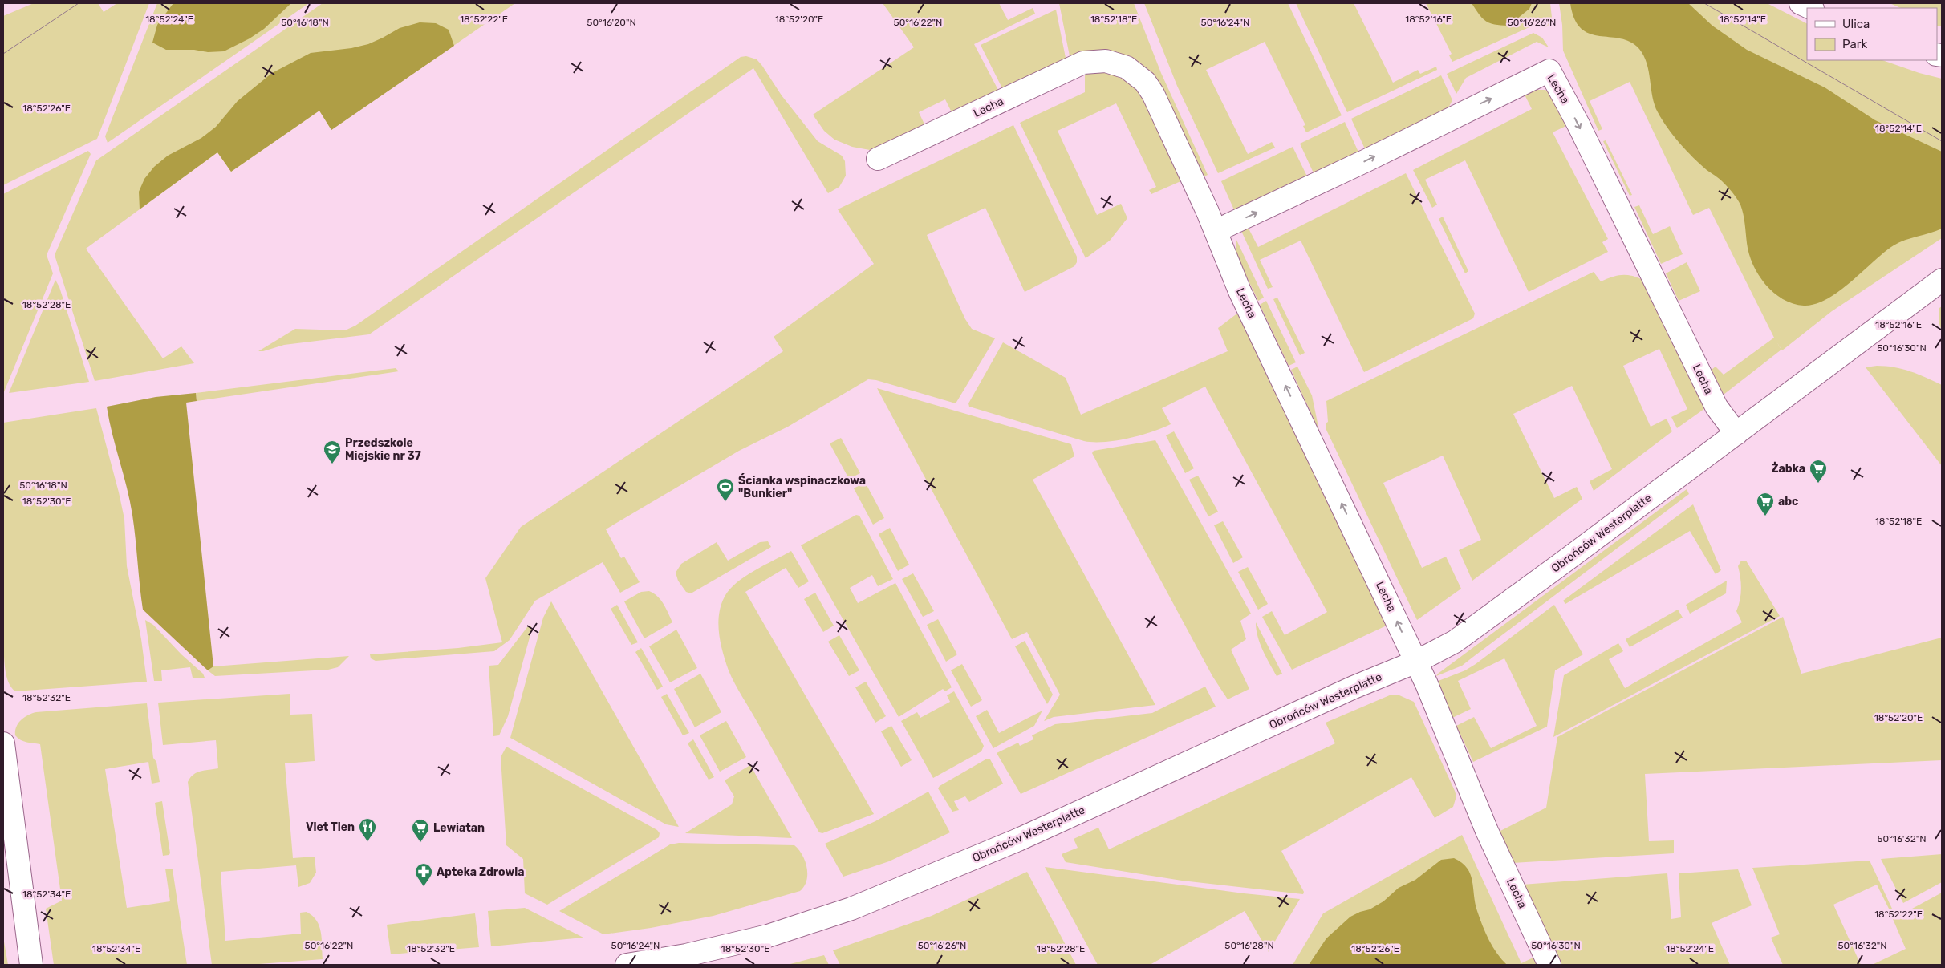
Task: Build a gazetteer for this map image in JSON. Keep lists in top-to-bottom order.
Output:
{
  "streets": {
    "street": ["Lecha", "Obrońców Westerplatte"]
  },
  "crossings": [
    ["Lecha", "Obrońców Westerplatte"]
  ],
  "places": {
    "school or university": ["Przedszkole Miejskie nr 37"],
    "supermarket": ["Żabka", "abc", "Lewiatan"],
    "sports": ["Ścianka wspinaczkowa \"Bunkier\""],
    "restaurant": ["Viet Tien"],
    "pharmacy": ["Apteka Zdrowia"]
  },
  "legend": ["Ulica", "Park"],
  "coordinates": [
    "18°52'20\"E",
    "18°52'16\"E",
    "18°52'24\"E",
    "18°52'22\"E",
    "18°52'18\"E",
    "18°52'14\"E",
    "50°16'18\"N",
    "50°16'20\"N",
    "50°16'22\"N",
    "50°16'24\"N",
    "50°16'26\"N",
    "18°52'26\"E",
    "18°52'28\"E",
    "50°16'30\"N",
    "18°52'30\"E",
    "18°52'32\"E",
    "50°16'32\"N",
    "18°52'34\"E",
    "50°16'28\"N"
  ]
}
